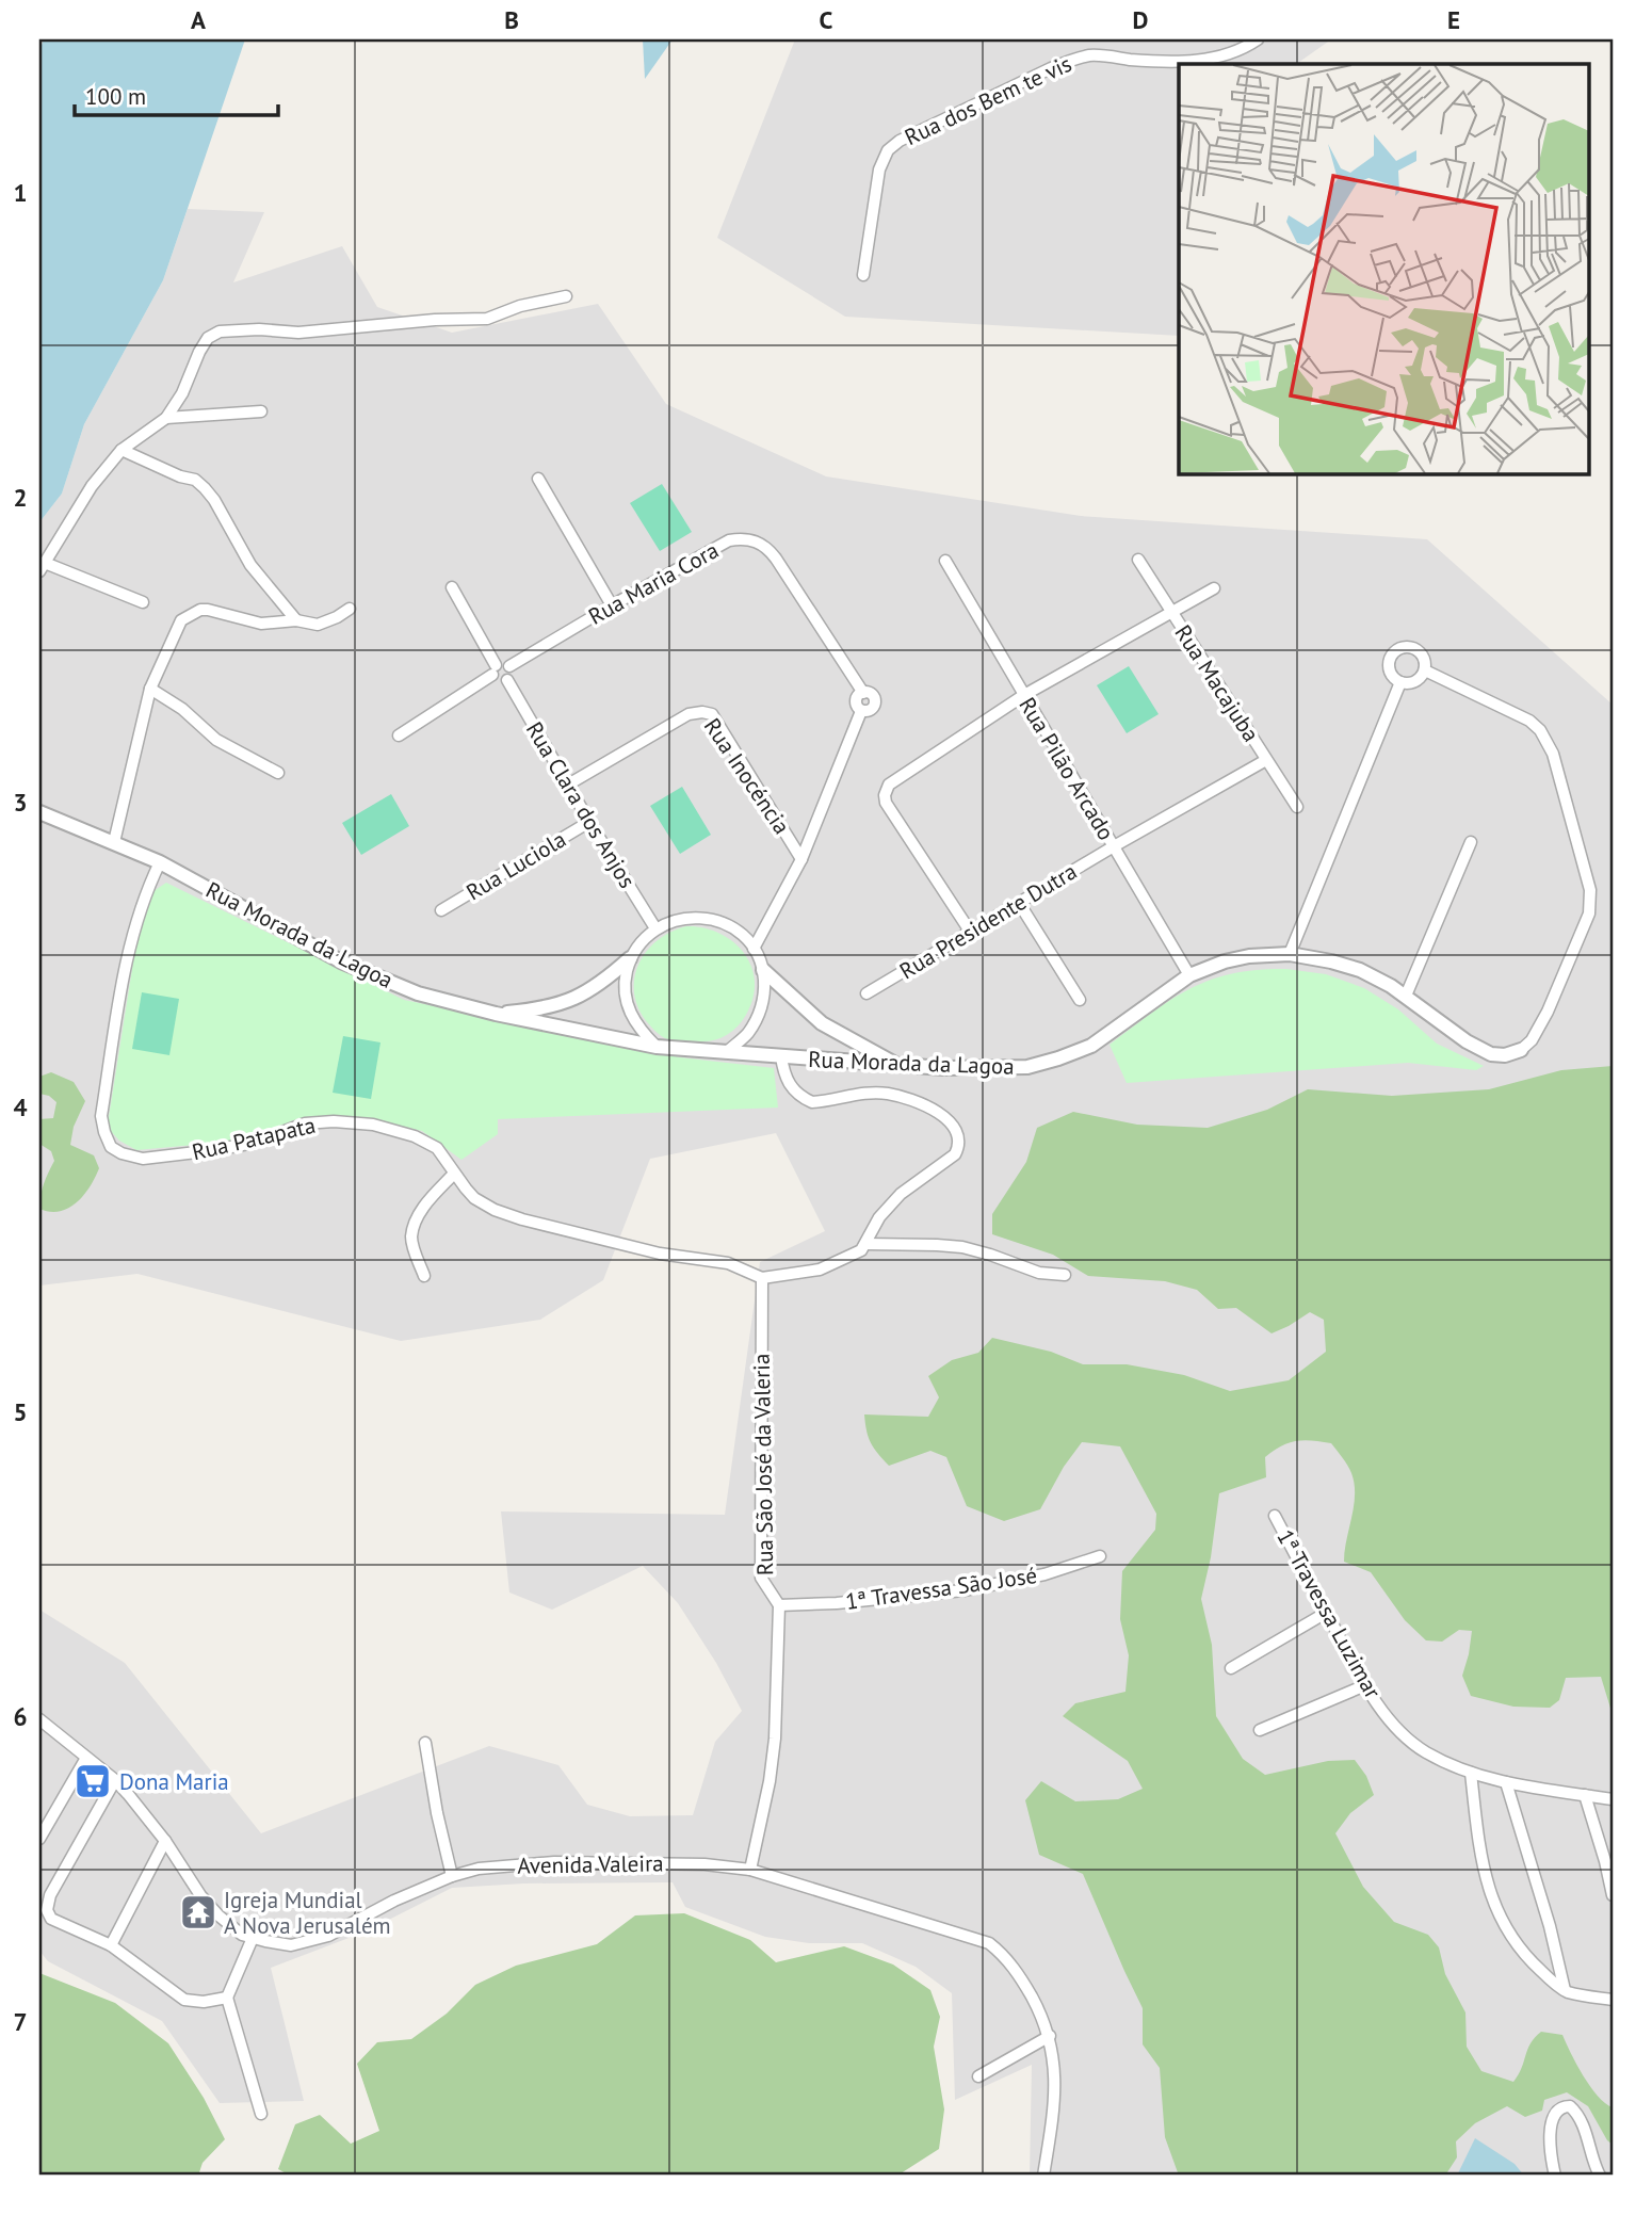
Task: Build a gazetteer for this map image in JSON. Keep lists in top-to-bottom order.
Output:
{
  "streets": {
    "street": [
      "Rua dos Bem te vis",
      "Rua Maria Cora",
      "Rua Macajuba",
      "Rua Pilão Arcado",
      "Rua Inocéncia",
      "Rua Clara dos Anjos",
      "Rua Luciola",
      "Rua Presidente Dutra",
      "Rua Morada da Lagoa",
      "Rua Patapata",
      "Rua São José da Valeria",
      "1ª Travessa São José",
      "1ª Travessa Luzimar",
      "Avenida Valeira"
    ]
  },
  "crossings": [
    ["Rua Maria Cora", "Rua Inocéncia"],
    ["Rua Maria Cora", "Rua Clara dos Anjos"],
    ["Rua Macajuba", "Rua Presidente Dutra"],
    ["Rua Pilão Arcado", "Rua Presidente Dutra"],
    ["Rua Pilão Arcado", "Rua Morada da Lagoa"],
    ["Rua Inocéncia", "Rua Clara dos Anjos"],
    ["Rua Clara dos Anjos", "Rua Luciola"],
    ["Rua Clara dos Anjos", "Rua Morada da Lagoa"],
    ["Rua Morada da Lagoa", "Rua Patapata"],
    ["Rua Patapata", "Rua São José da Valeria"],
    ["Rua São José da Valeria", "1ª Travessa São José"],
    ["Rua São José da Valeria", "Avenida Valeira"]
  ],
  "places": {
    "supermarket": ["Dona Maria"],
    "temple": ["Igreja Mundial A Nova Jerusalém"]
  },
  "scale_bar": "100 m",
  "grid": {
    "columns": [
      "A",
      "B",
      "C",
      "D",
      "E"
    ],
    "rows": [
      "1",
      "2",
      "3",
      "4",
      "5",
      "6",
      "7"
    ]
  }
}
